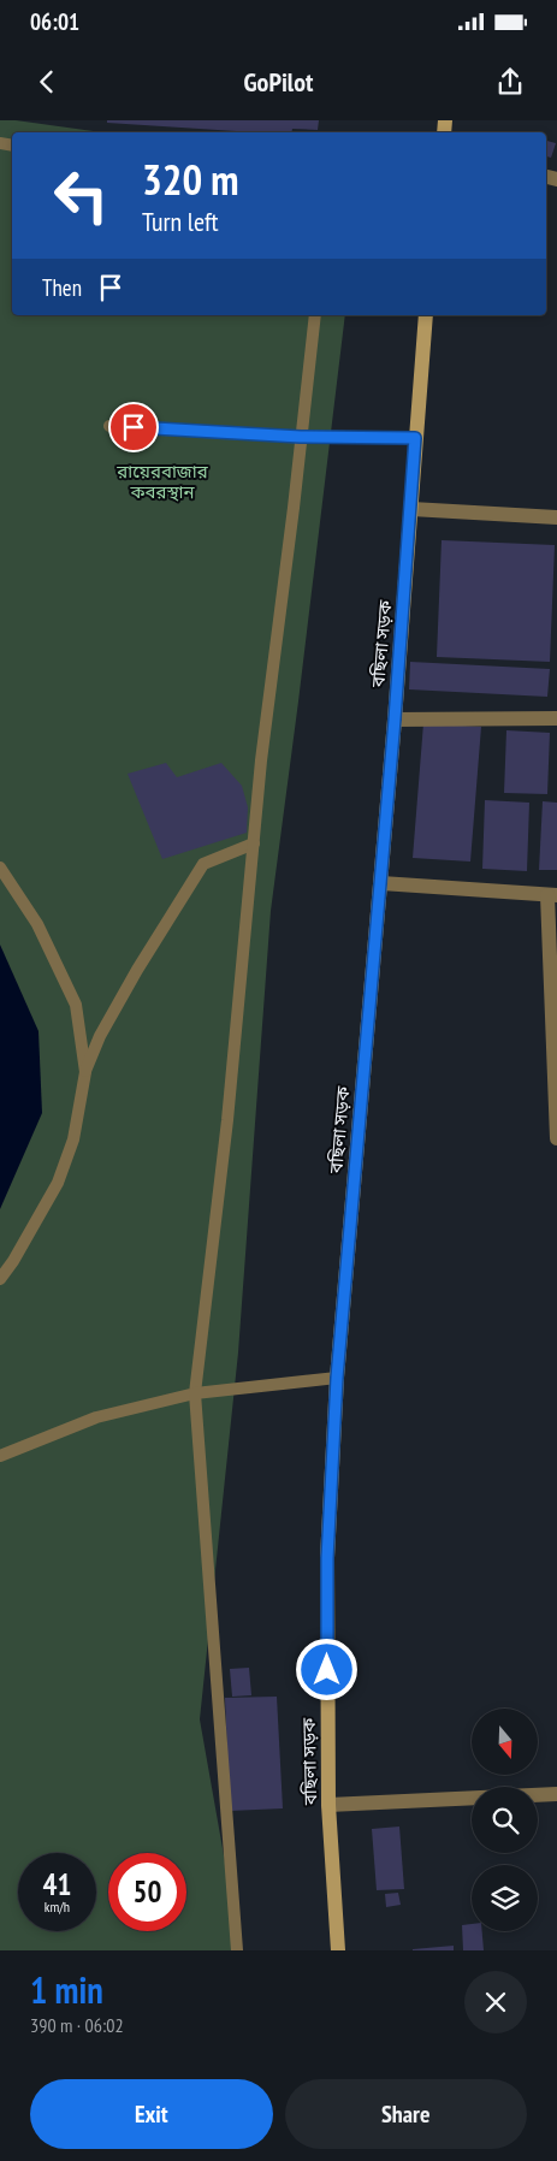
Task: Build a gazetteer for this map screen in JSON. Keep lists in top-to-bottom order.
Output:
{
  "streets": {
    "main road": ["বছিলা সড়ক"]
  },
  "parks": ["রায়েরবাজার কবরস্থান"],
  "north": "bottom",
  "page": {
    "status": "06:01",
    "header": "GoPilot",
    "turn": ["320 m", "Turn left"],
    "then": "Then",
    "speed": "41 km/h",
    "limit": "50",
    "heading": ["1 min", "390 m · 06:02"],
    "buttons": ["Exit", "Share"]
  }
}
